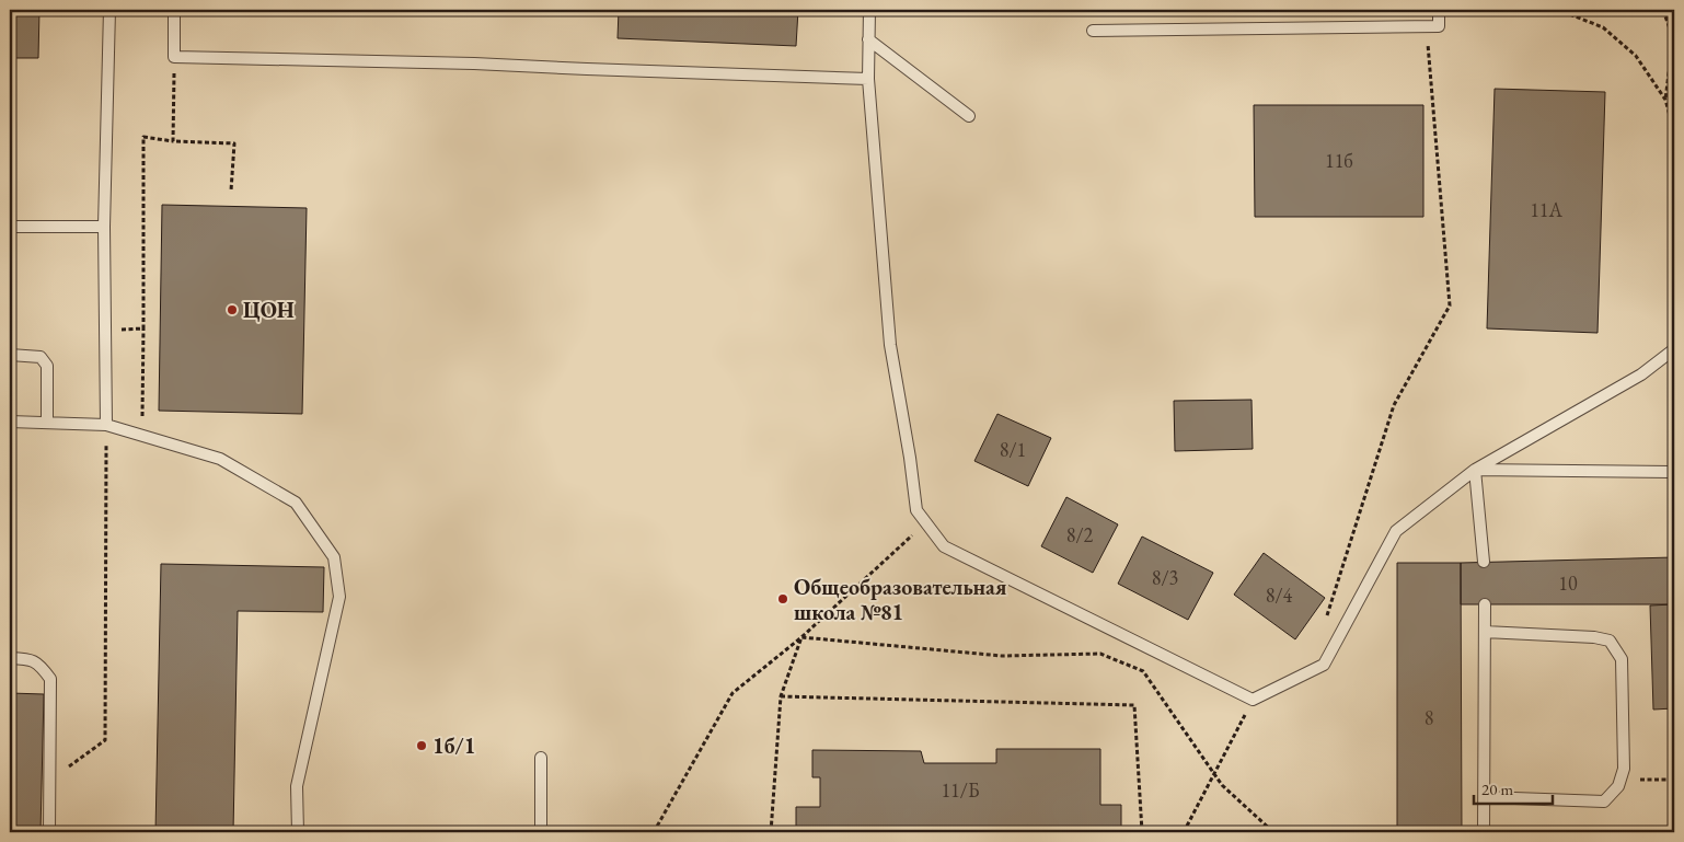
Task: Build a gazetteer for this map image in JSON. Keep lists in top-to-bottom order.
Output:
{
  "places": ["ЦОН", "Общеобразовательная школа №81", "1б/1"],
  "house_numbers": [
    "11б",
    "11А",
    "8/1",
    "8/2",
    "8/3",
    "10",
    "8/4",
    "8",
    "11/Б"
  ],
  "scale_bar": "20 m"
}
